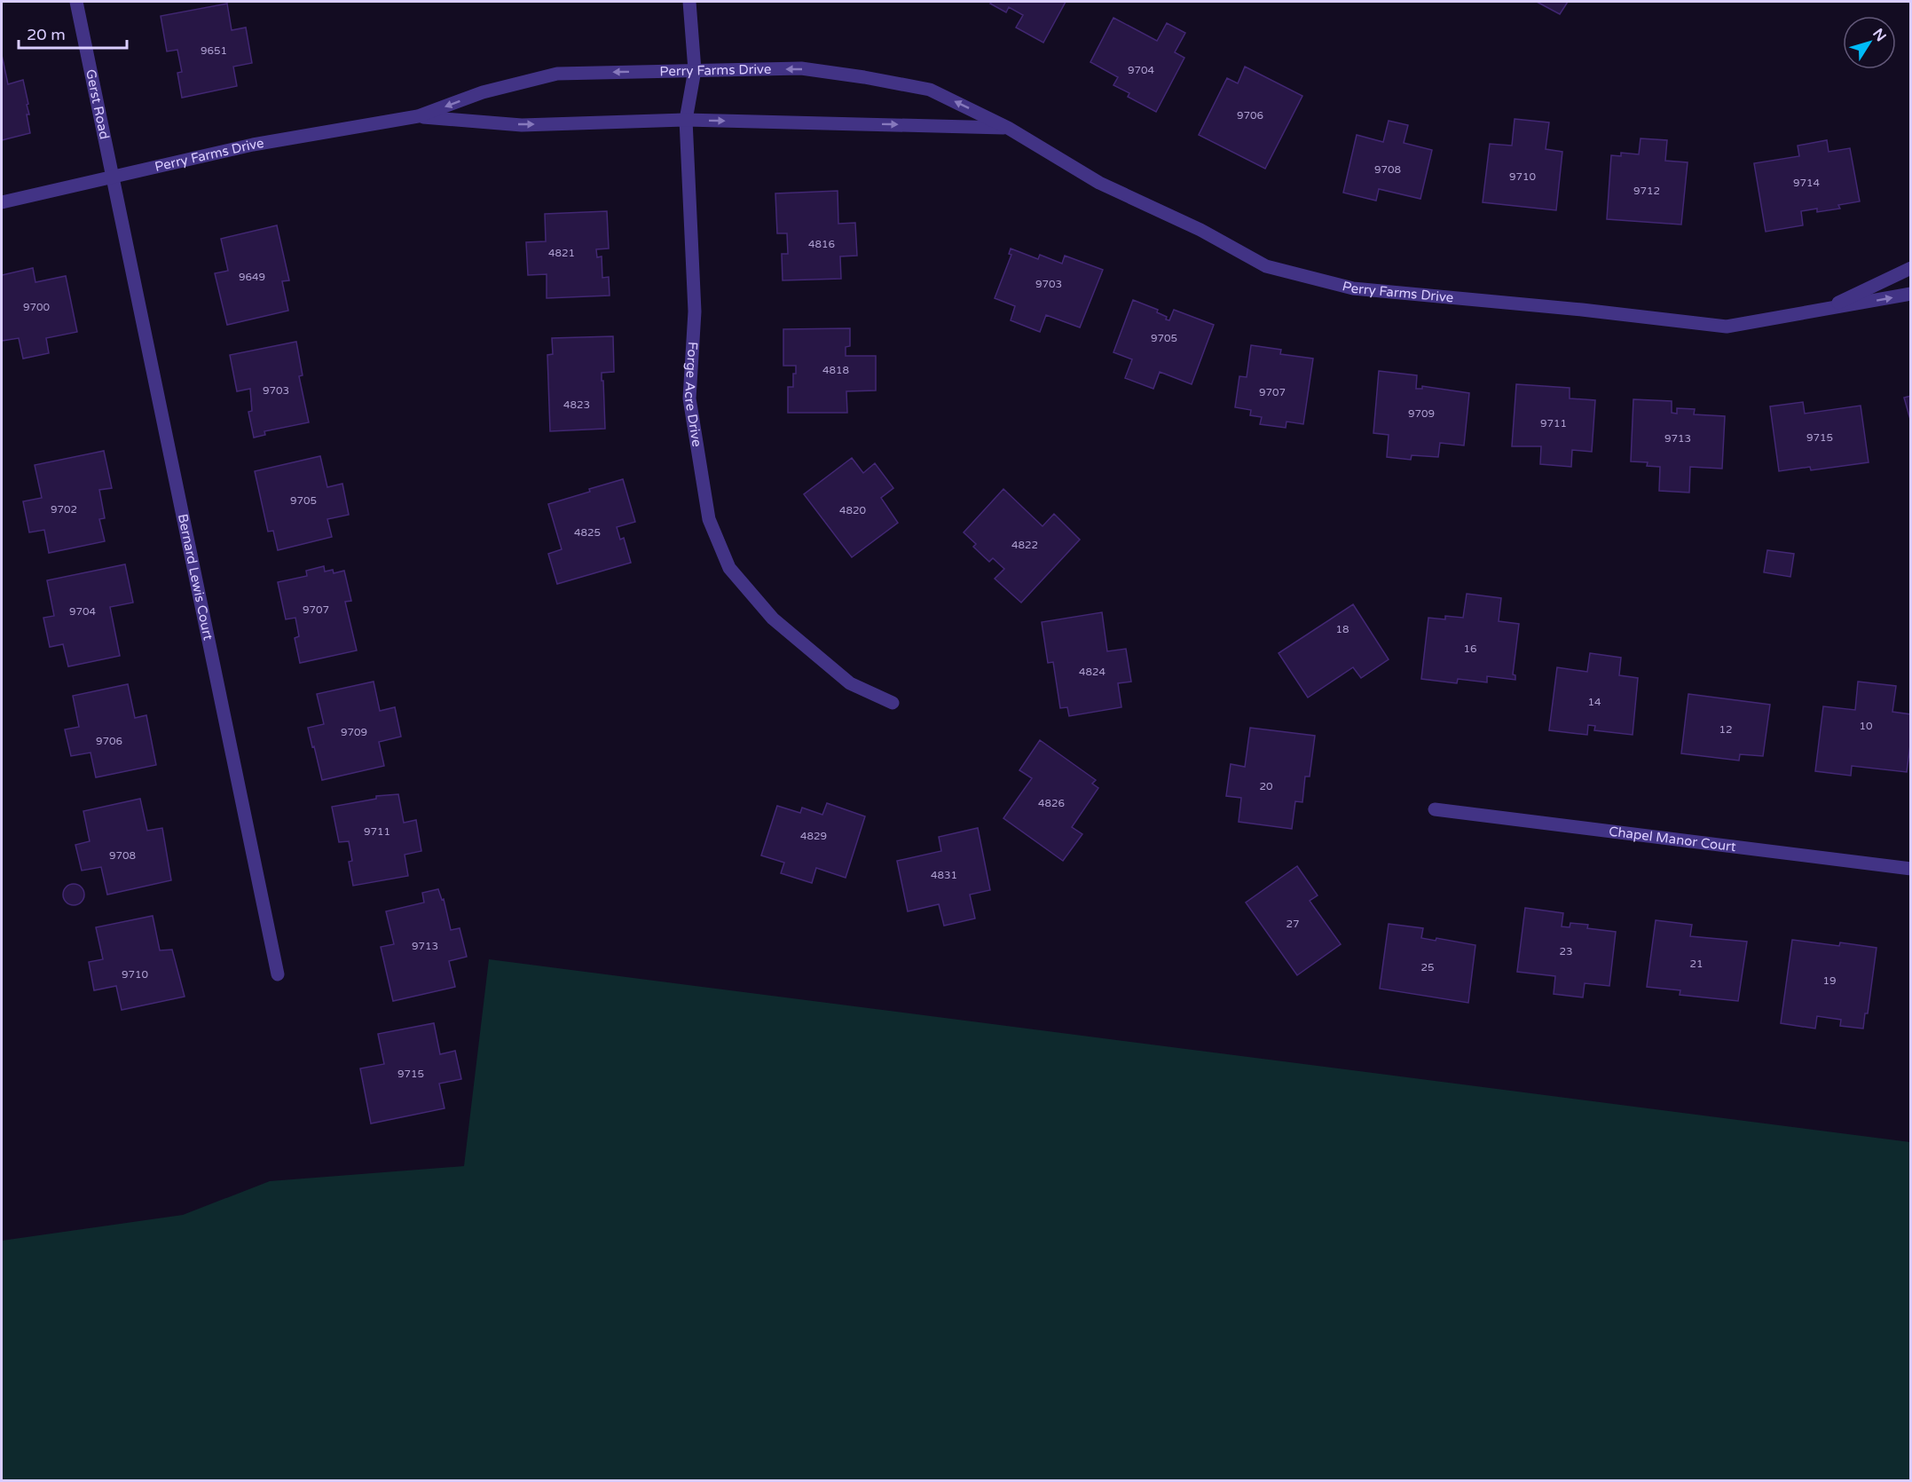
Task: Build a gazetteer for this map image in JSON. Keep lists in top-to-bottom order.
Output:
{
  "streets": {
    "street": [
      "Perry Farms Drive",
      "Gerst Road",
      "Forge Acre Drive",
      "Bernard Lewis Court",
      "Chapel Manor Court"
    ]
  },
  "crossings": [
    ["Perry Farms Drive", "Gerst Road"],
    ["Perry Farms Drive", "Forge Acre Drive"],
    ["Perry Farms Drive", "Bernard Lewis Court"],
    ["Gerst Road", "Bernard Lewis Court"]
  ],
  "house_numbers": [
    "9651",
    "9704",
    "9706",
    "9708",
    "9710",
    "9714",
    "9712",
    "4816",
    "4821",
    "9649",
    "9703",
    "9700",
    "9705",
    "4818",
    "9703",
    "9707",
    "4823",
    "9709",
    "9711",
    "9715",
    "9713",
    "9705",
    "9702",
    "4820",
    "4825",
    "4822",
    "9707",
    "9704",
    "18",
    "16",
    "4824",
    "14",
    "10",
    "12",
    "9709",
    "9706",
    "20",
    "4826",
    "9711",
    "4829",
    "9708",
    "4831",
    "27",
    "9713",
    "23",
    "21",
    "25",
    "9710",
    "19",
    "9715"
  ],
  "scale_bar": "20 m",
  "north": "top right"
}
